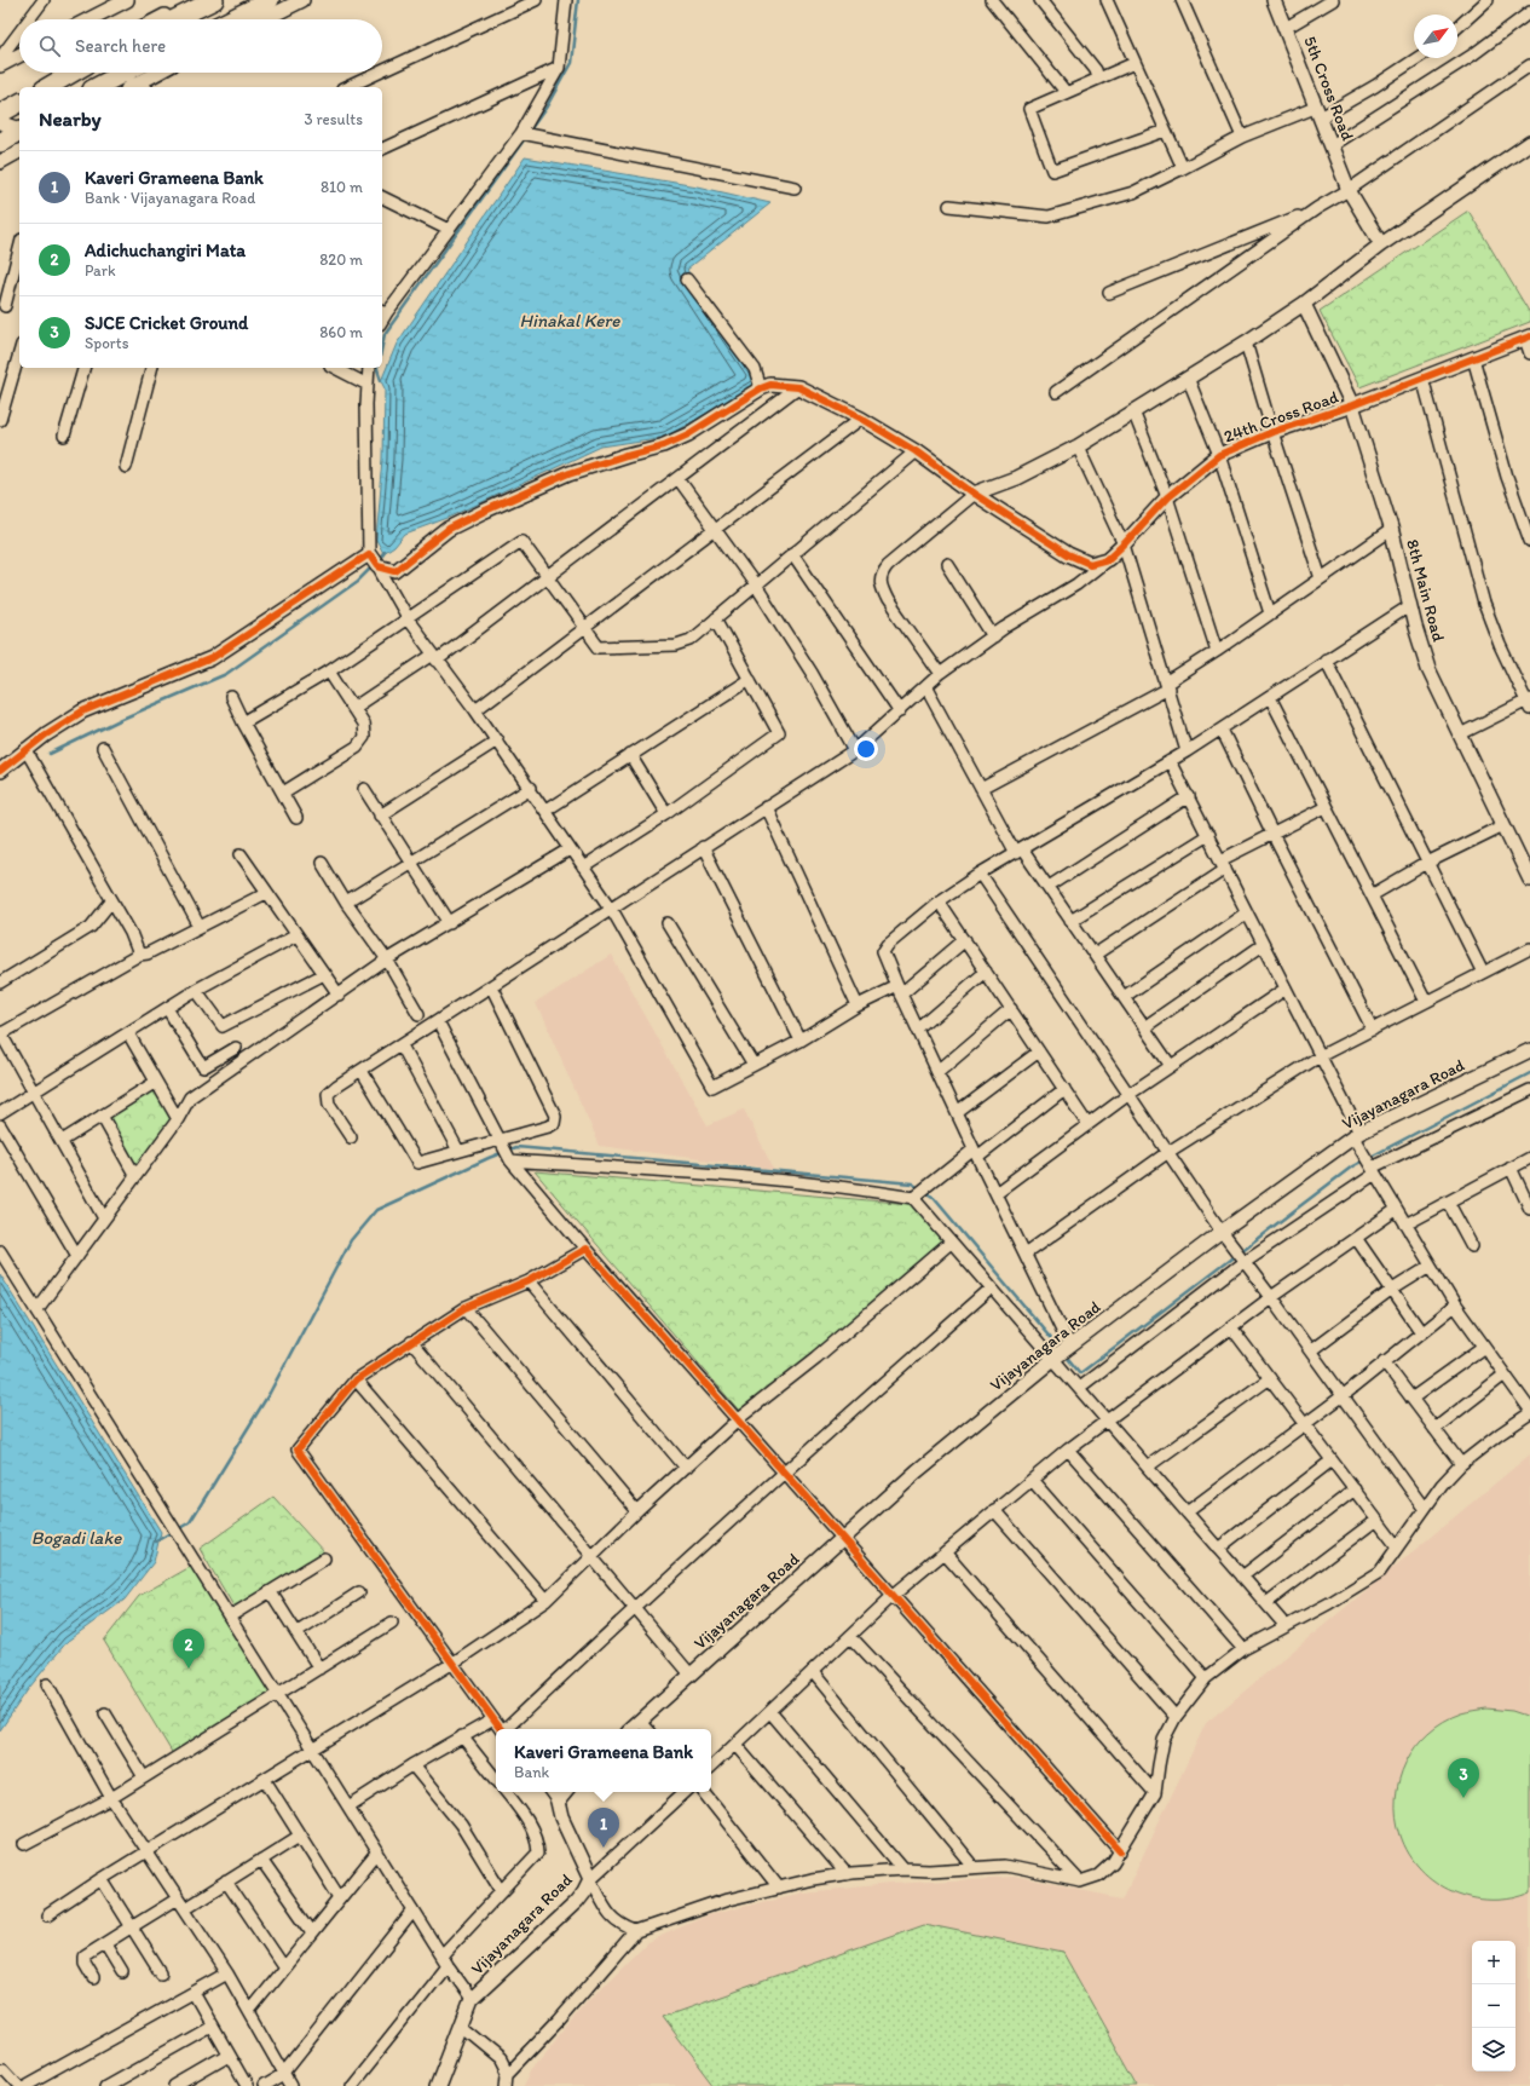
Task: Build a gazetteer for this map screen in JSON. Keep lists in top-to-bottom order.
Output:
{
  "streets": {
    "street": [
      "5th Cross Road",
      "24th Cross Road",
      "8th Main Road",
      "Vijayanagara Road"
    ]
  },
  "crossings": [
    ["24th Cross Road", "8th Main Road"]
  ],
  "water": ["Hinakal Kere", "Bogadi lake"],
  "north": "top right",
  "page": {
    "search": "Search here",
    "heading": ["Nearby", "3 results"],
    "list": [
      {
        "mark": "1",
        "name": "Kaveri Grameena Bank",
        "note": "Bank · Vijayanagara Road",
        "value": "810 m"
      },
      {
        "mark": "2",
        "name": "Adichuchangiri Mata",
        "note": "Park",
        "value": "820 m"
      },
      {
        "mark": "3",
        "name": "SJCE Cricket Ground",
        "note": "Sports",
        "value": "860 m"
      }
    ],
    "pins": ["2", "3", "1"],
    "popup": ["Kaveri Grameena Bank", "Bank"],
    "map_buttons": ["+", "−"]
  }
}
